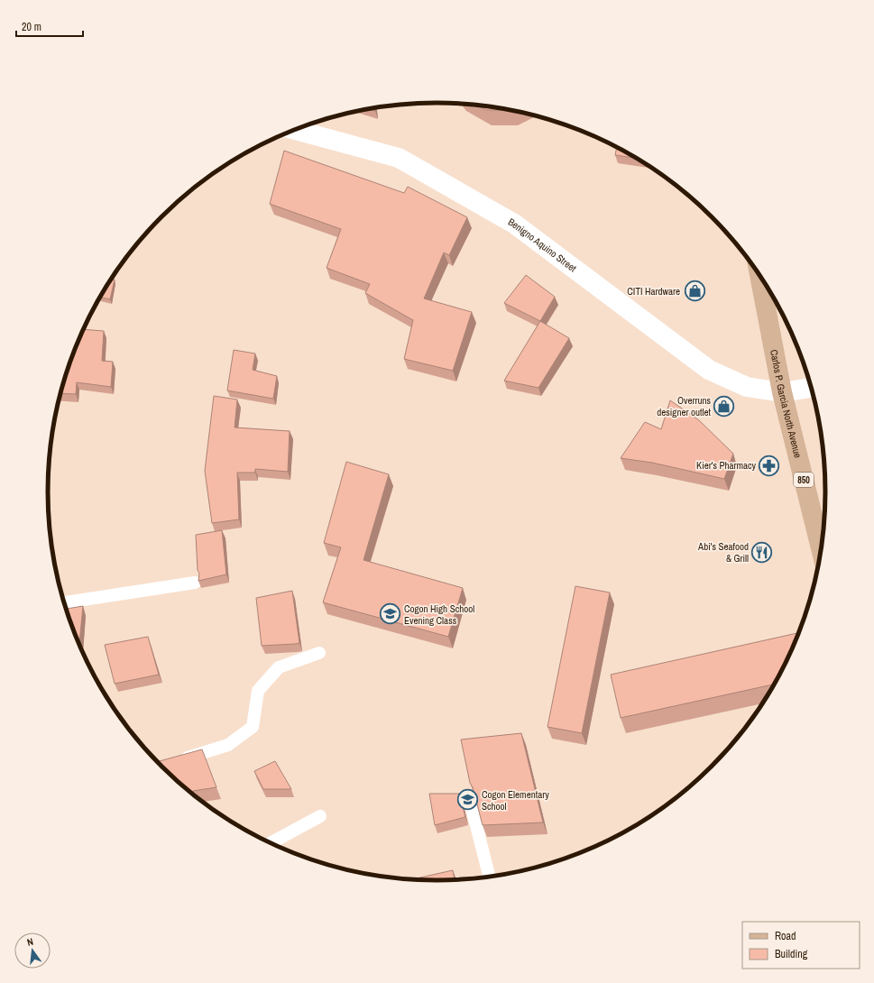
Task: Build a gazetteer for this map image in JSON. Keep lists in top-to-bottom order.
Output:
{
  "streets": {
    "main road": ["Benigno Aquino Street", "Carlos P. Garcia North Avenue", "850"]
  },
  "crossings": [
    ["Benigno Aquino Street", "Carlos P. Garcia North Avenue"]
  ],
  "places": {
    "shop": ["CITI Hardware", "Overruns designer outlet"],
    "pharmacy": ["Kier's Pharmacy"],
    "restaurant": ["Abi's Seafood & Grill"],
    "school or university": ["Cogon High School Evening Class", "Cogon Elementary School"]
  },
  "legend": ["Road", "Building"],
  "scale_bar": "20 m",
  "north": "top"
}
